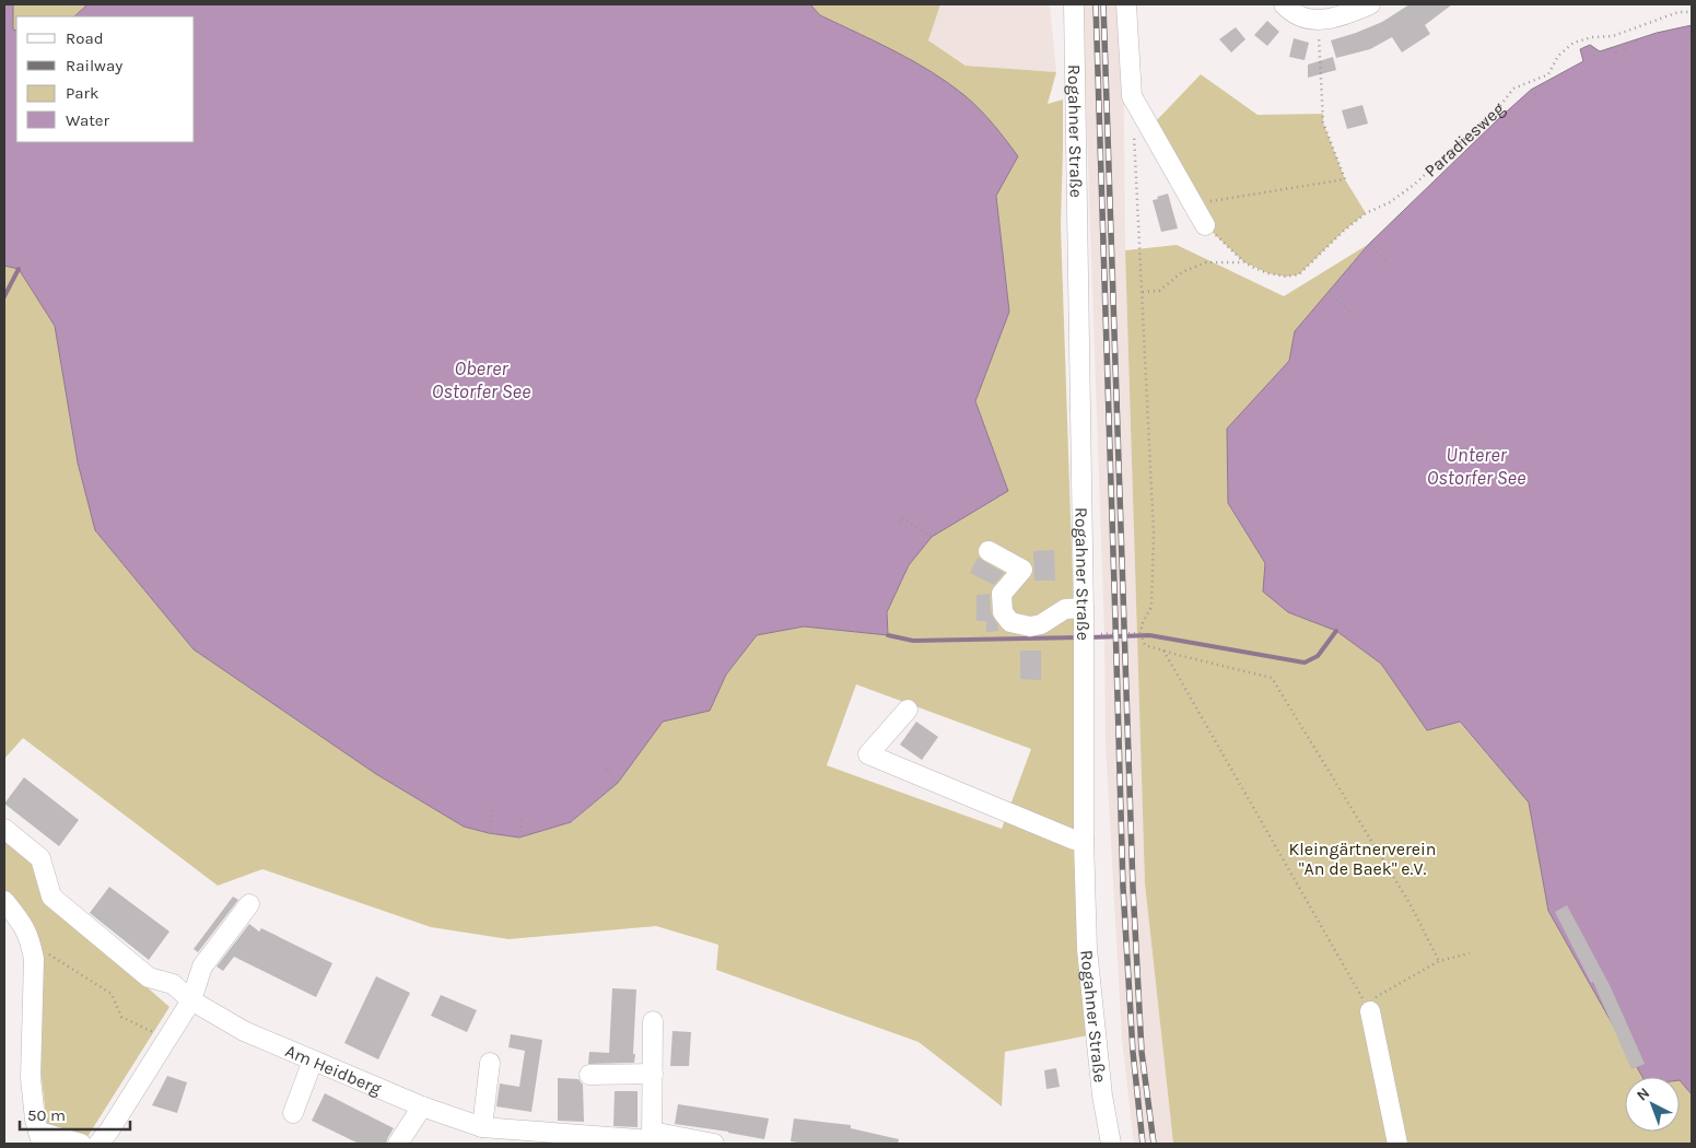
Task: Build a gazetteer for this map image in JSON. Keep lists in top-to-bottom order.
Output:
{
  "streets": {
    "street": ["Rogahner Straße", "Am Heidberg"],
    "path": ["Paradiesweg"]
  },
  "water": ["Oberer Ostorfer See", "Unterer Ostorfer See"],
  "parks": ["Kleingärtnerverein \"An de Baek\" e.V."],
  "legend": [
    "Road",
    "Railway",
    "Park",
    "Water"
  ],
  "scale_bar": "50 m",
  "north": "top left"
}
